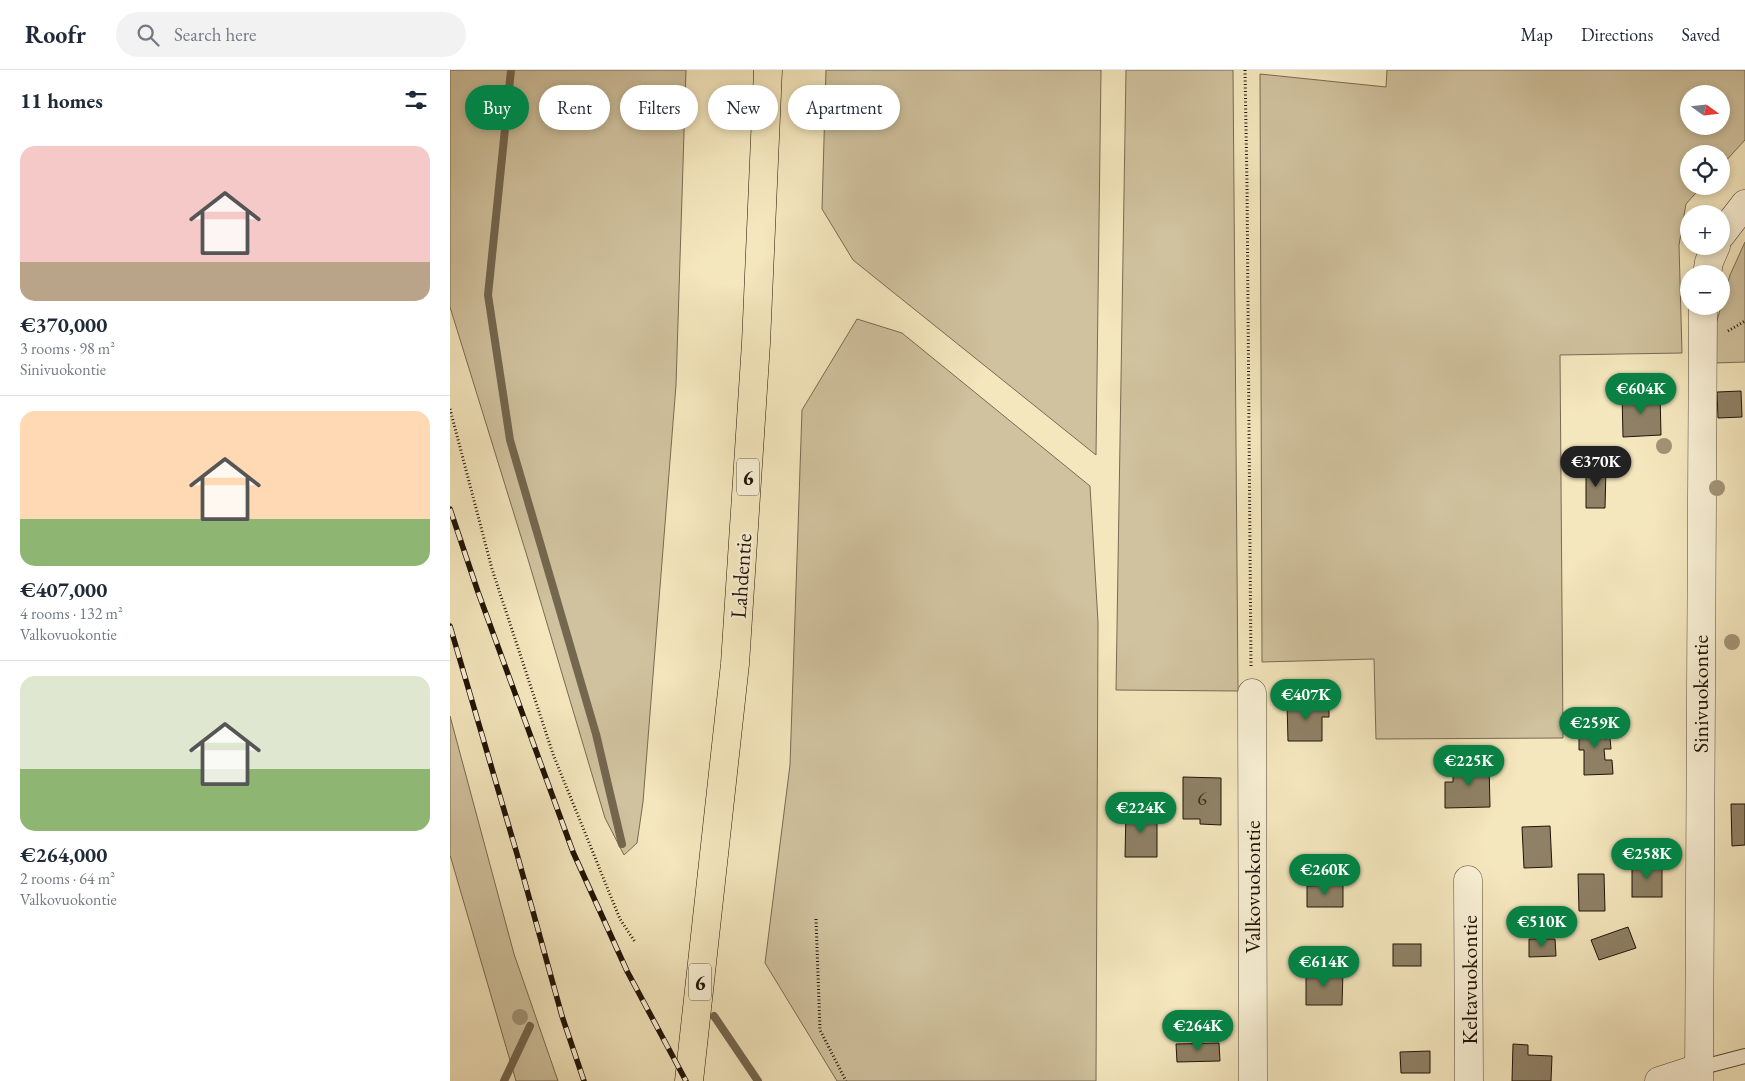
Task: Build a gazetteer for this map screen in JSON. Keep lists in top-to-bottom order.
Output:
{
  "streets": {
    "highway": ["6", "Lahdentie"],
    "street": ["Sinivuokontie", "Valkovuokontie", "Keltavuokontie"]
  },
  "house_numbers": ["6"],
  "north": "right",
  "page": {
    "header": "Roofr",
    "search": "Search here",
    "nav": ["Map", "Directions", "Saved"],
    "heading": "11 homes",
    "map_buttons": ["+", "−"],
    "chip": [
      "Buy",
      "Rent",
      "Filters",
      "New",
      "Apartment"
    ],
    "list": [
      {
        "name": "€370,000",
        "note": "3 rooms · 98 m² · Sinivuokontie"
      },
      {
        "name": "€407,000",
        "note": "4 rooms · 132 m² · Valkovuokontie"
      },
      {
        "name": "€264,000",
        "note": "2 rooms · 64 m² · Valkovuokontie"
      }
    ],
    "price": [
      "€604K",
      "€370K",
      "€407K",
      "€259K",
      "€225K",
      "€224K",
      "€258K",
      "€260K",
      "€510K",
      "€614K",
      "€264K"
    ]
  }
}
